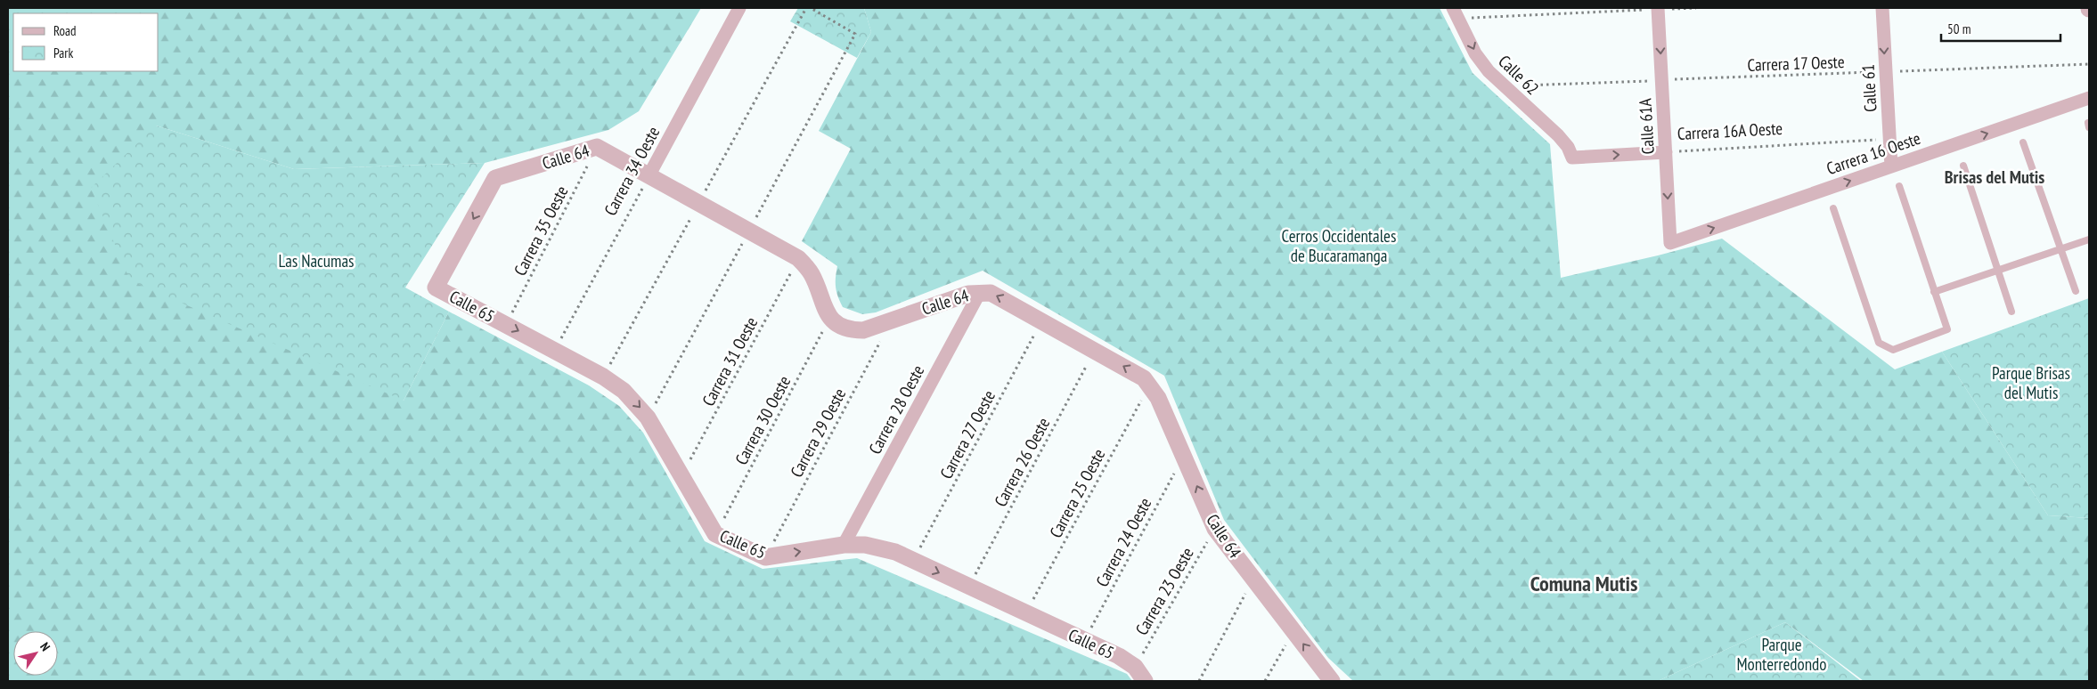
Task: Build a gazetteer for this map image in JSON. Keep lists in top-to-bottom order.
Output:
{
  "streets": {
    "street": [
      "Calle 62",
      "Calle 61",
      "Calle 61A",
      "Carrera 16A Oeste",
      "Carrera 16 Oeste",
      "Calle 64",
      "Carrera 34 Oeste",
      "Calle 65",
      "Carrera 28 Oeste"
    ],
    "path": [
      "Carrera 17 Oeste",
      "Carrera 35 Oeste",
      "Carrera 31 Oeste",
      "Carrera 30 Oeste",
      "Carrera 29 Oeste",
      "Carrera 27 Oeste",
      "Carrera 26 Oeste",
      "Carrera 25 Oeste",
      "Carrera 24 Oeste",
      "Carrera 23 Oeste"
    ]
  },
  "crossings": [
    ["Carrera 17 Oeste", "Calle 62"],
    ["Carrera 17 Oeste", "Calle 61"],
    ["Carrera 17 Oeste", "Calle 61A"],
    ["Calle 62", "Carrera 16A Oeste"],
    ["Calle 61", "Carrera 16A Oeste"],
    ["Calle 61", "Carrera 16 Oeste"],
    ["Calle 61A", "Carrera 16A Oeste"],
    ["Calle 61A", "Carrera 16 Oeste"],
    ["Calle 64", "Carrera 34 Oeste"],
    ["Calle 64", "Carrera 35 Oeste"],
    ["Calle 64", "Calle 65"],
    ["Calle 64", "Carrera 31 Oeste"],
    ["Calle 64", "Carrera 28 Oeste"],
    ["Calle 64", "Carrera 30 Oeste"],
    ["Calle 64", "Carrera 29 Oeste"],
    ["Calle 64", "Carrera 27 Oeste"],
    ["Calle 64", "Carrera 26 Oeste"],
    ["Calle 64", "Carrera 25 Oeste"],
    ["Calle 64", "Carrera 24 Oeste"],
    ["Calle 64", "Carrera 23 Oeste"],
    ["Carrera 34 Oeste", "Calle 65"],
    ["Carrera 35 Oeste", "Calle 65"],
    ["Calle 65", "Carrera 31 Oeste"],
    ["Calle 65", "Carrera 28 Oeste"],
    ["Calle 65", "Carrera 30 Oeste"],
    ["Calle 65", "Carrera 29 Oeste"],
    ["Calle 65", "Carrera 27 Oeste"],
    ["Calle 65", "Carrera 26 Oeste"],
    ["Calle 65", "Carrera 25 Oeste"],
    ["Calle 65", "Carrera 24 Oeste"],
    ["Calle 65", "Carrera 23 Oeste"]
  ],
  "one_way": [
    "Calle 62",
    "Calle 61",
    "Calle 61A",
    "Carrera 16 Oeste",
    "Calle 65"
  ],
  "districts": ["Brisas del Mutis", "Comuna Mutis"],
  "parks": [
    "Cerros Occidentales de Bucaramanga",
    "Las Nacumas",
    "Parque Brisas del Mutis",
    "Parque Monterredondo"
  ],
  "legend": ["Road", "Park"],
  "scale_bar": "50 m",
  "north": "top right"
}
